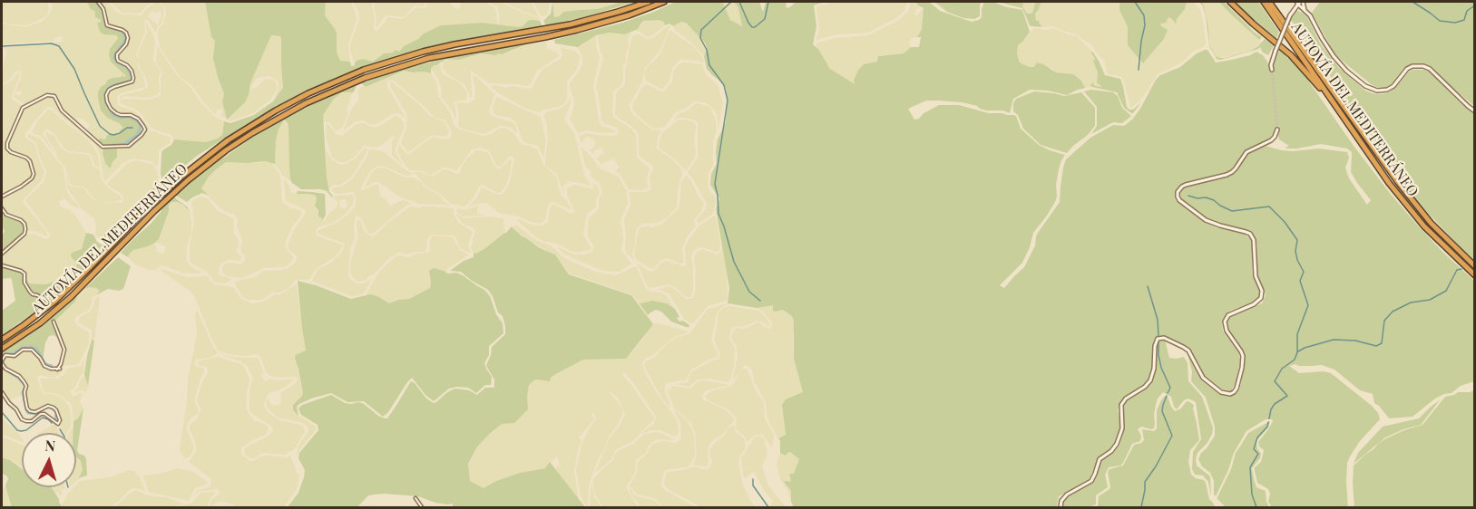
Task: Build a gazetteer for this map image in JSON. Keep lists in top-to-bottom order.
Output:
{
  "streets": {
    "highway": ["AUTOVÍA DEL MEDITERRÁNEO"]
  },
  "north": "top"
}
